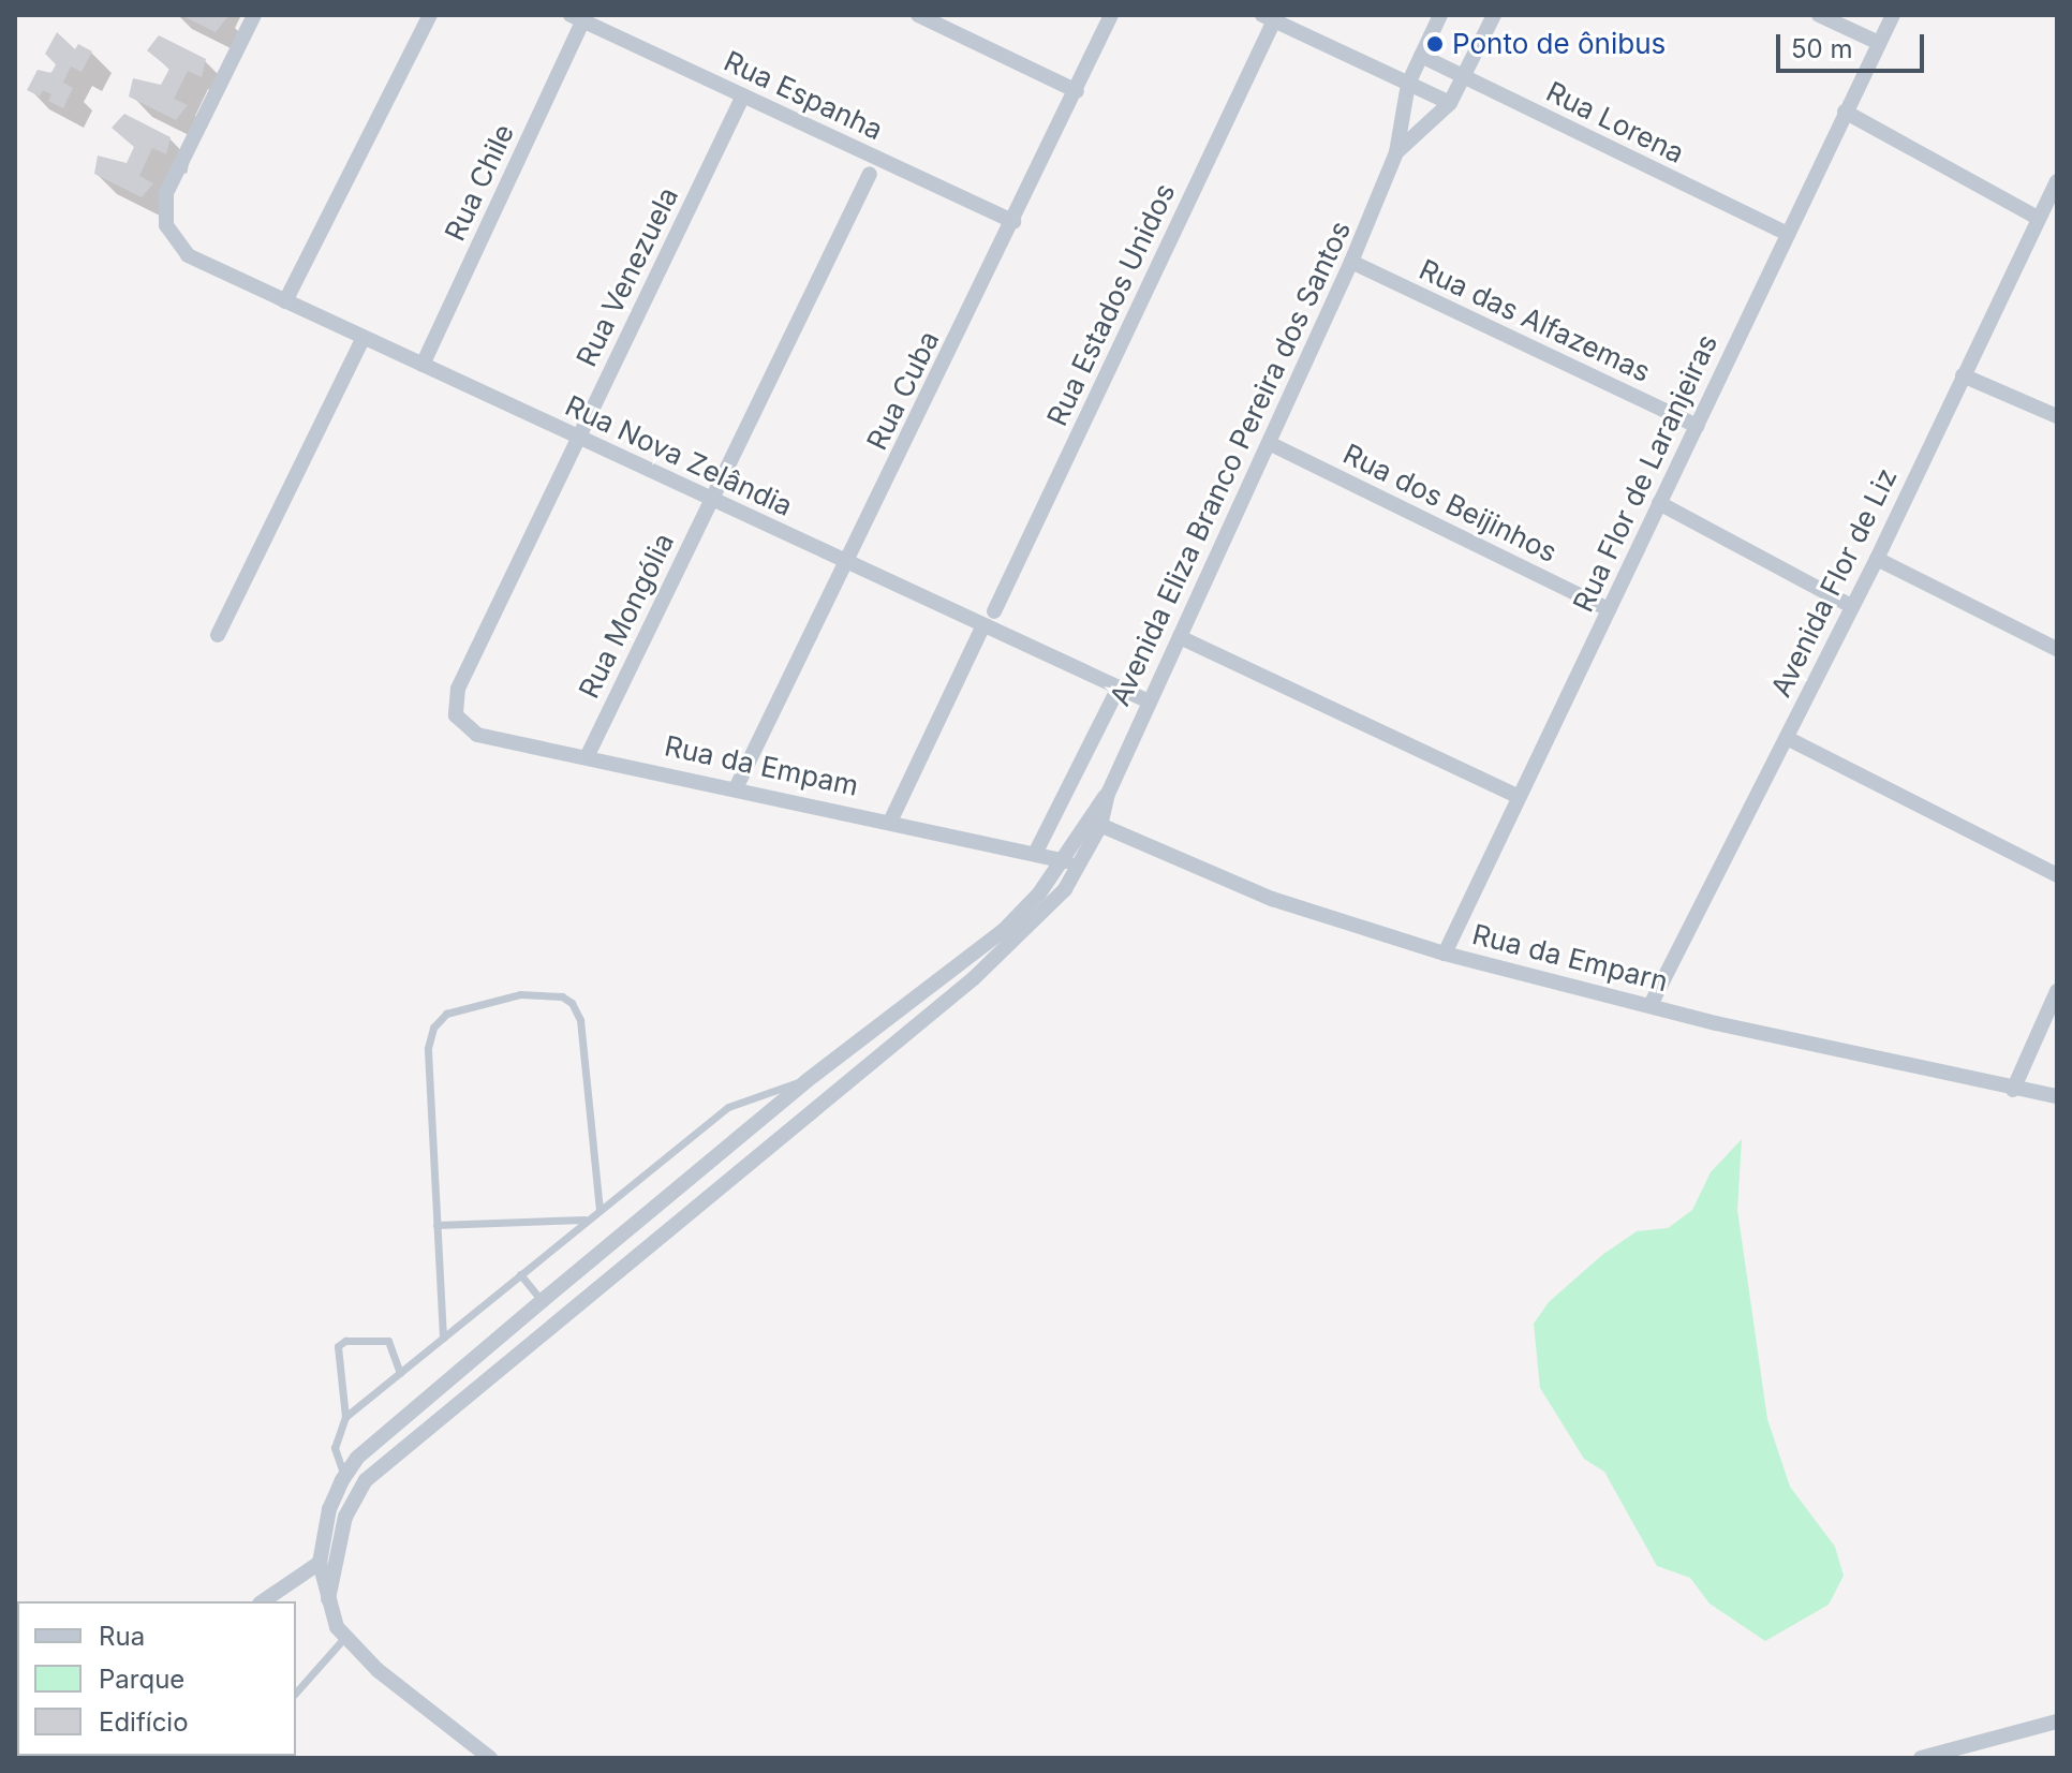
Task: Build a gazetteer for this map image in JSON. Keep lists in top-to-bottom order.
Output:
{
  "streets": {
    "street": [
      "Rua Espanha",
      "Rua Lorena",
      "Rua Chile",
      "Rua Venezuela",
      "Rua Estados Unidos",
      "Rua das Alfazemas",
      "Rua Cuba",
      "Rua Nova Zelândia",
      "Avenida Eliza Branco Pereira dos Santos",
      "Rua Flor de Laranjeiras",
      "Rua dos Beijinhos",
      "Avenida Flor de Liz",
      "Rua Mongólia",
      "Rua da Empam",
      "Rua da Emparn"
    ]
  },
  "crossings": [
    ["Rua Espanha", "Rua Chile"],
    ["Rua Espanha", "Rua Venezuela"],
    ["Rua Espanha", "Rua Cuba"],
    ["Rua Lorena", "Avenida Eliza Branco Pereira dos Santos"],
    ["Rua Lorena", "Rua Flor de Laranjeiras"],
    ["Rua Chile", "Rua Nova Zelândia"],
    ["Rua Venezuela", "Rua Nova Zelândia"],
    ["Rua Venezuela", "Rua da Empam"],
    ["Rua das Alfazemas", "Avenida Eliza Branco Pereira dos Santos"],
    ["Rua das Alfazemas", "Rua Flor de Laranjeiras"],
    ["Rua Cuba", "Rua Nova Zelândia"],
    ["Rua Cuba", "Rua da Empam"],
    ["Rua Nova Zelândia", "Avenida Eliza Branco Pereira dos Santos"],
    ["Rua Nova Zelândia", "Rua Mongólia"],
    ["Avenida Eliza Branco Pereira dos Santos", "Rua dos Beijinhos"],
    ["Avenida Eliza Branco Pereira dos Santos", "Rua da Emparn"],
    ["Rua Flor de Laranjeiras", "Rua dos Beijinhos"],
    ["Rua Flor de Laranjeiras", "Rua da Emparn"],
    ["Avenida Flor de Liz", "Rua da Emparn"],
    ["Rua Mongólia", "Rua da Empam"]
  ],
  "places": ["Ponto de ônibus"],
  "legend": ["Rua", "Parque", "Edifício"],
  "scale_bar": "50 m"
}
